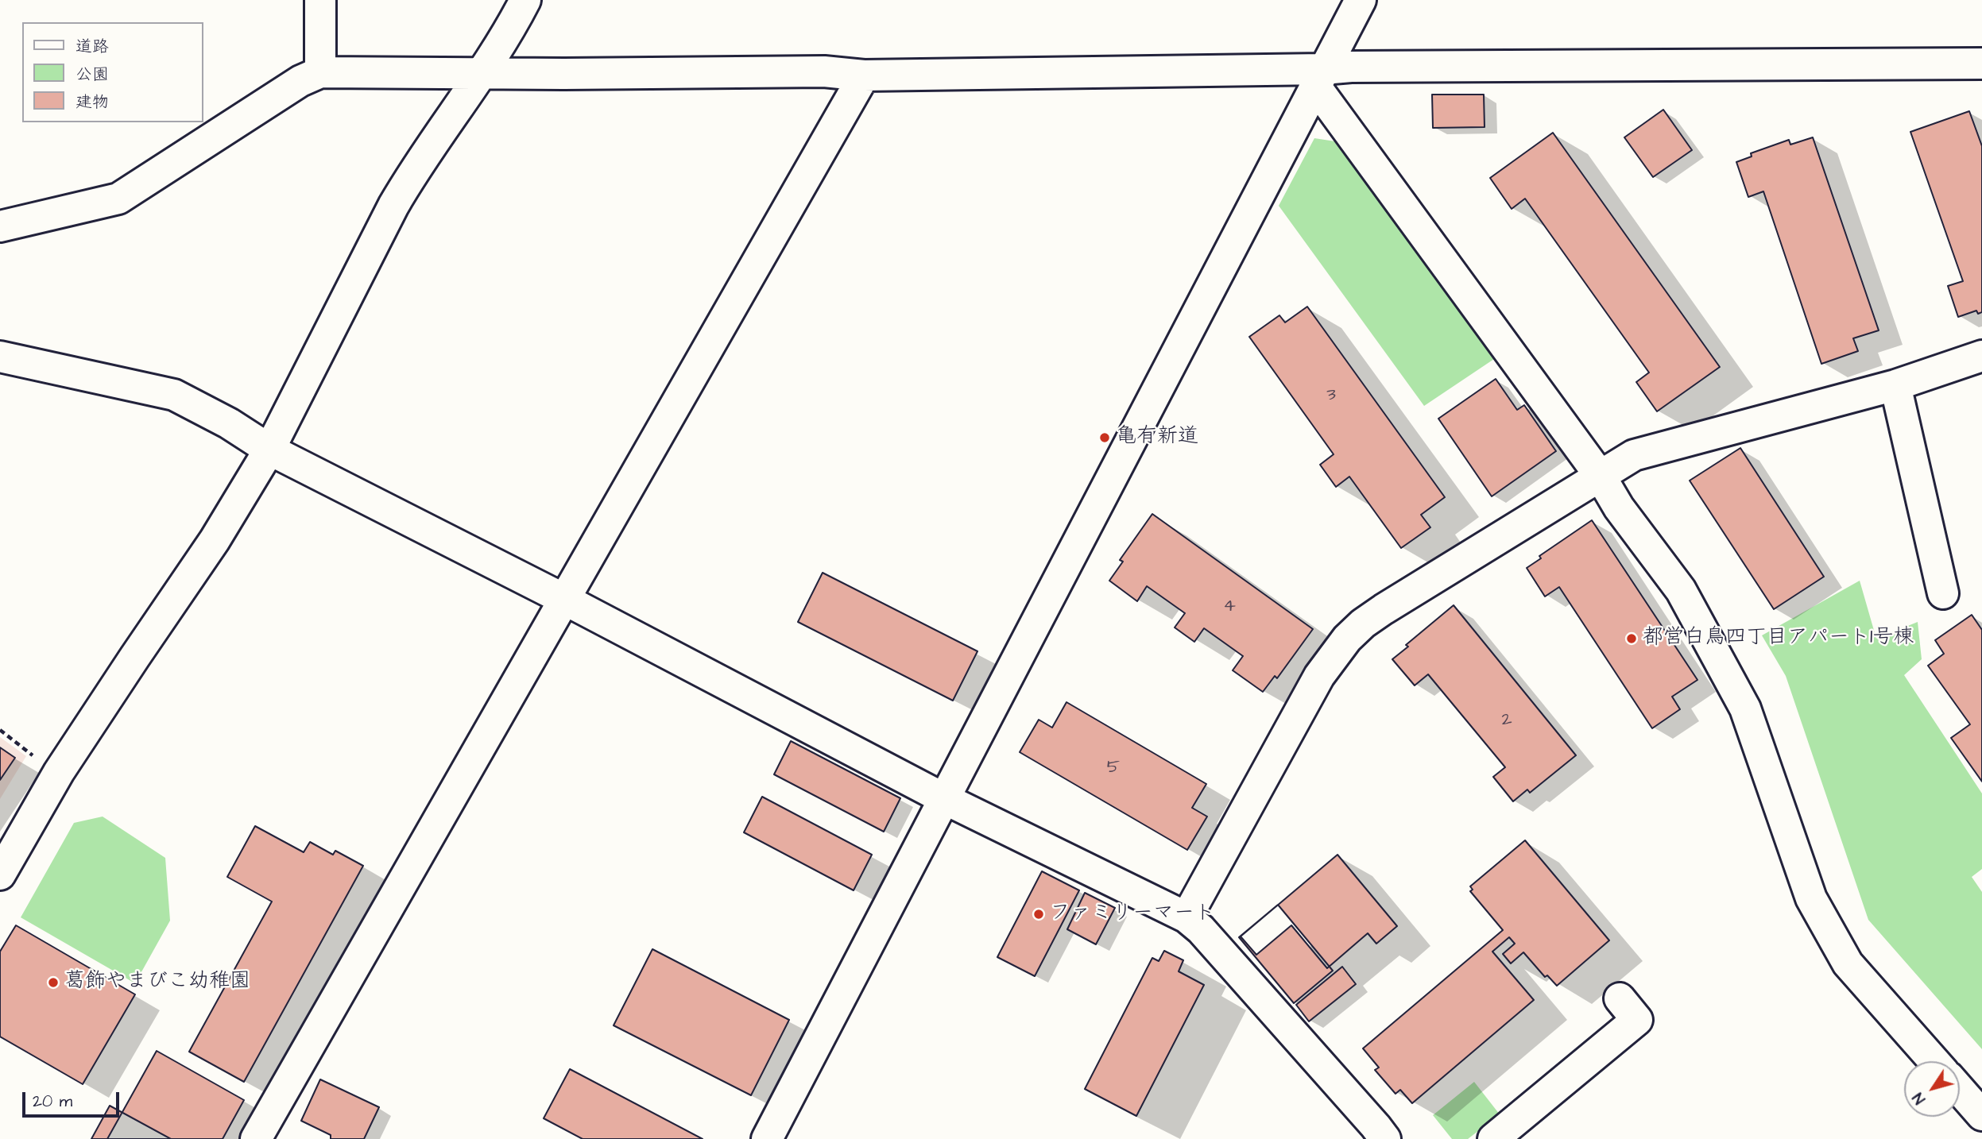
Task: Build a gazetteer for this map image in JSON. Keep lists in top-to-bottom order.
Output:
{
  "places": [
    "亀有新道",
    "都営白鳥四丁目アパート1号棟",
    "ファミリーマート",
    "葛飾やまびこ幼稚園"
  ],
  "house_numbers": [
    "3",
    "4",
    "2",
    "5"
  ],
  "legend": ["道路", "公園", "建物"],
  "scale_bar": "20 m",
  "north": "bottom left"
}
